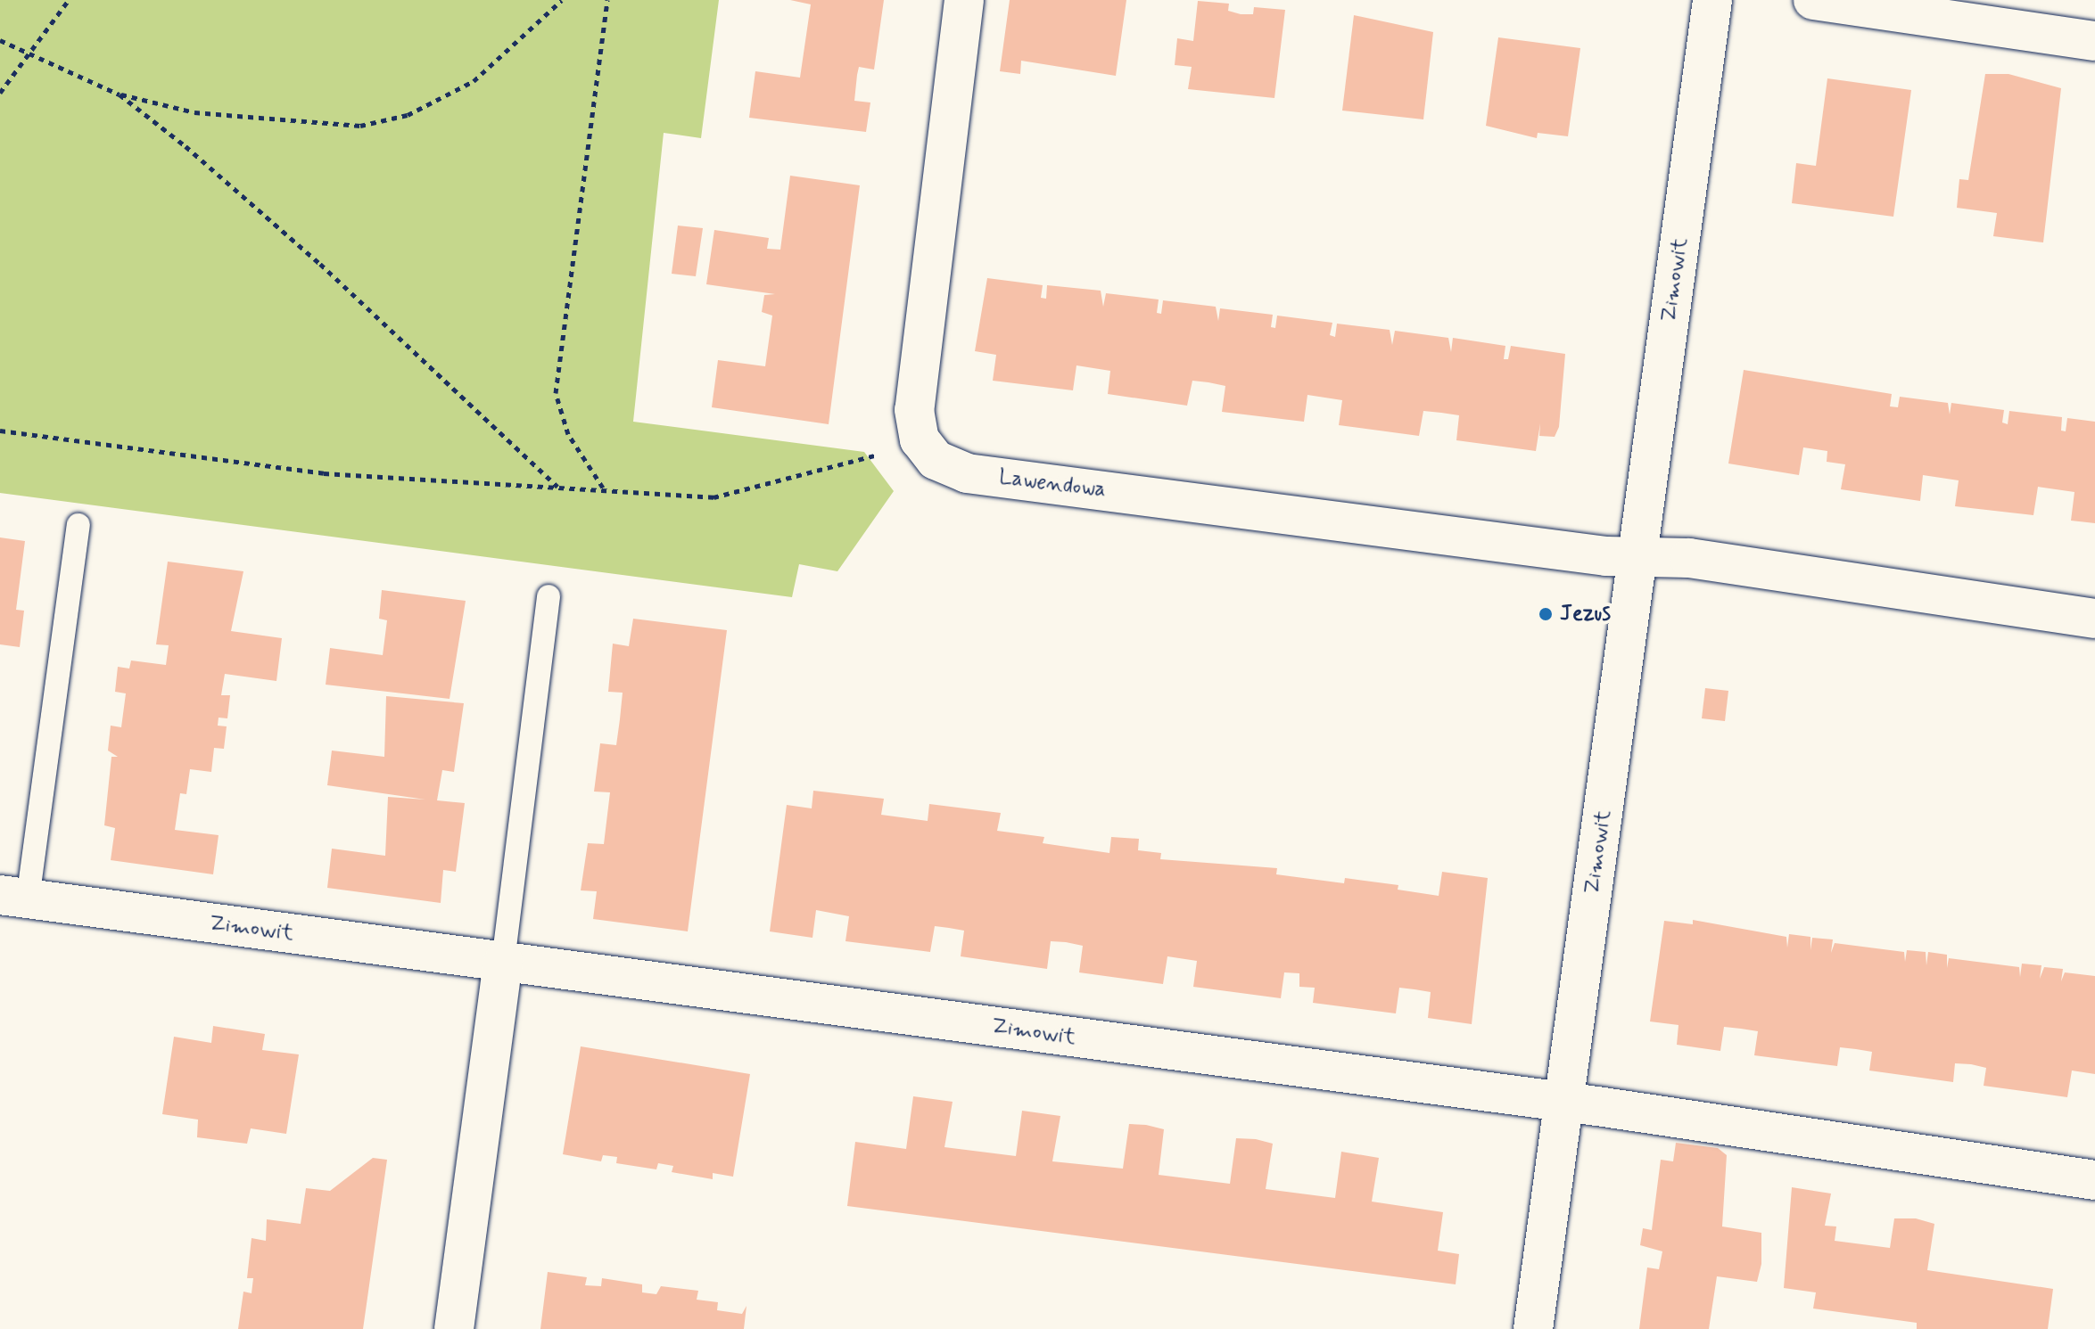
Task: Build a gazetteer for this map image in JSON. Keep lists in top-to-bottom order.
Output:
{
  "streets": {
    "street": ["Zimowit", "Lawendowa"]
  },
  "crossings": [
    ["Zimowit", "Lawendowa"]
  ],
  "places": ["Jezus"]
}
